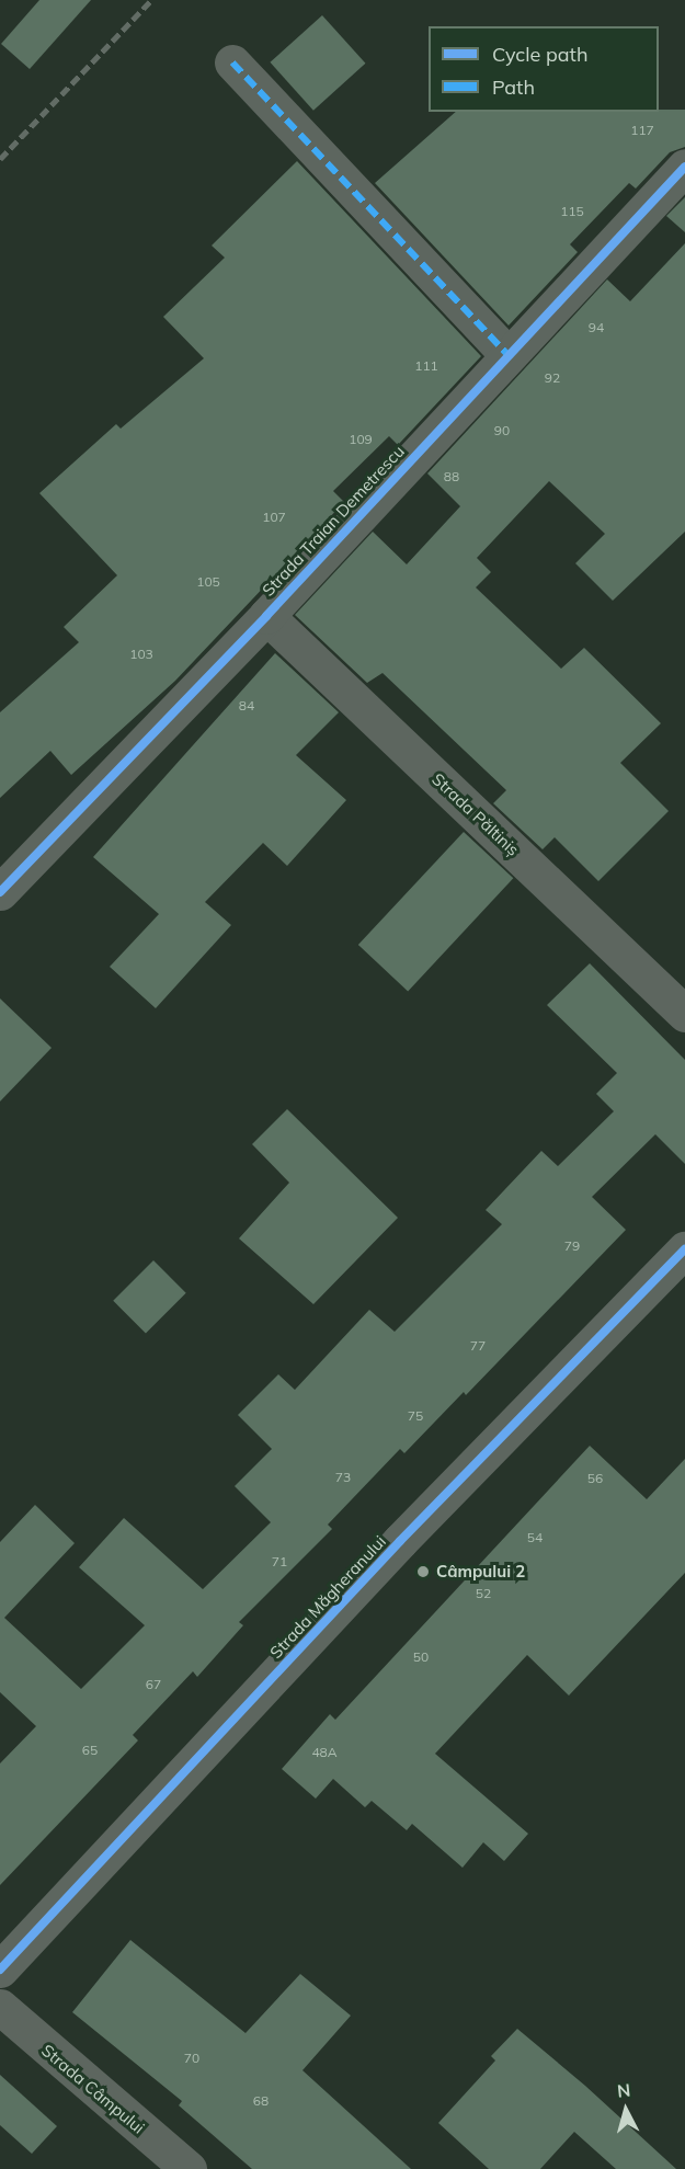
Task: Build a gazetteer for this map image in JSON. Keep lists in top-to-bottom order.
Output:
{
  "streets": {
    "street": [
      "Strada Traian Demetrescu",
      "Strada Păltiniș",
      "Strada Măgheranului",
      "Strada Câmpului"
    ]
  },
  "crossings": [
    ["Strada Traian Demetrescu", "Strada Păltiniș"]
  ],
  "places": ["Câmpului 2"],
  "house_numbers": [
    "117",
    "115",
    "94",
    "111",
    "92",
    "90",
    "109",
    "88",
    "107",
    "105",
    "103",
    "84",
    "79",
    "77",
    "75",
    "73",
    "56",
    "54",
    "71",
    "52",
    "50",
    "67",
    "65",
    "48A",
    "70",
    "68"
  ],
  "legend": ["Cycle path", "Path"],
  "north": "top"
}
